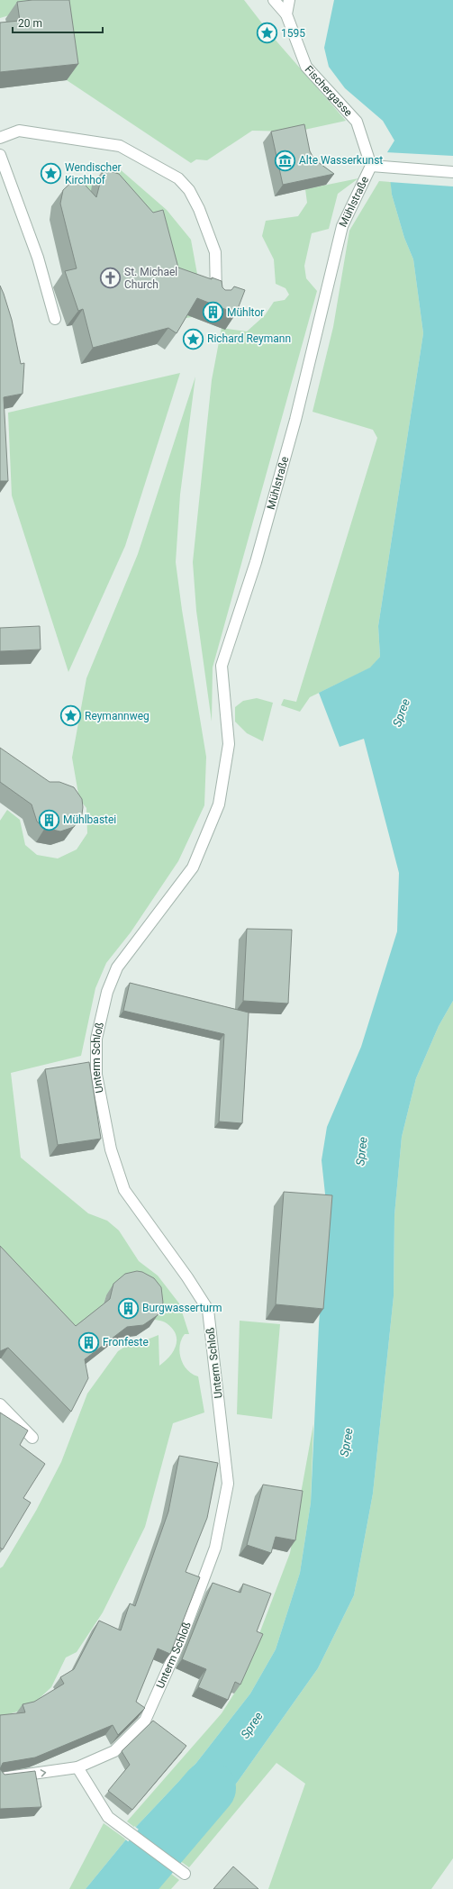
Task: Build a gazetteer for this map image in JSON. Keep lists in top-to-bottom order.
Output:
{
  "streets": {
    "street": ["Fischergasse", "Mühlstraße", "Unterm Schloß"]
  },
  "crossings": [
    ["Fischergasse", "Mühlstraße"],
    ["Mühlstraße", "Unterm Schloß"]
  ],
  "water": ["Spree"],
  "places": {
    "place": [
      "1595",
      "Wendischer Kirchhof",
      "Richard Reymann",
      "Reymannweg"
    ],
    "museum": ["Alte Wasserkunst"],
    "church": ["St. Michael Church"],
    "building": [
      "Mühltor",
      "Mühlbastei",
      "Burgwasserturm",
      "Fronfeste"
    ]
  },
  "scale_bar": "20 m"
}
